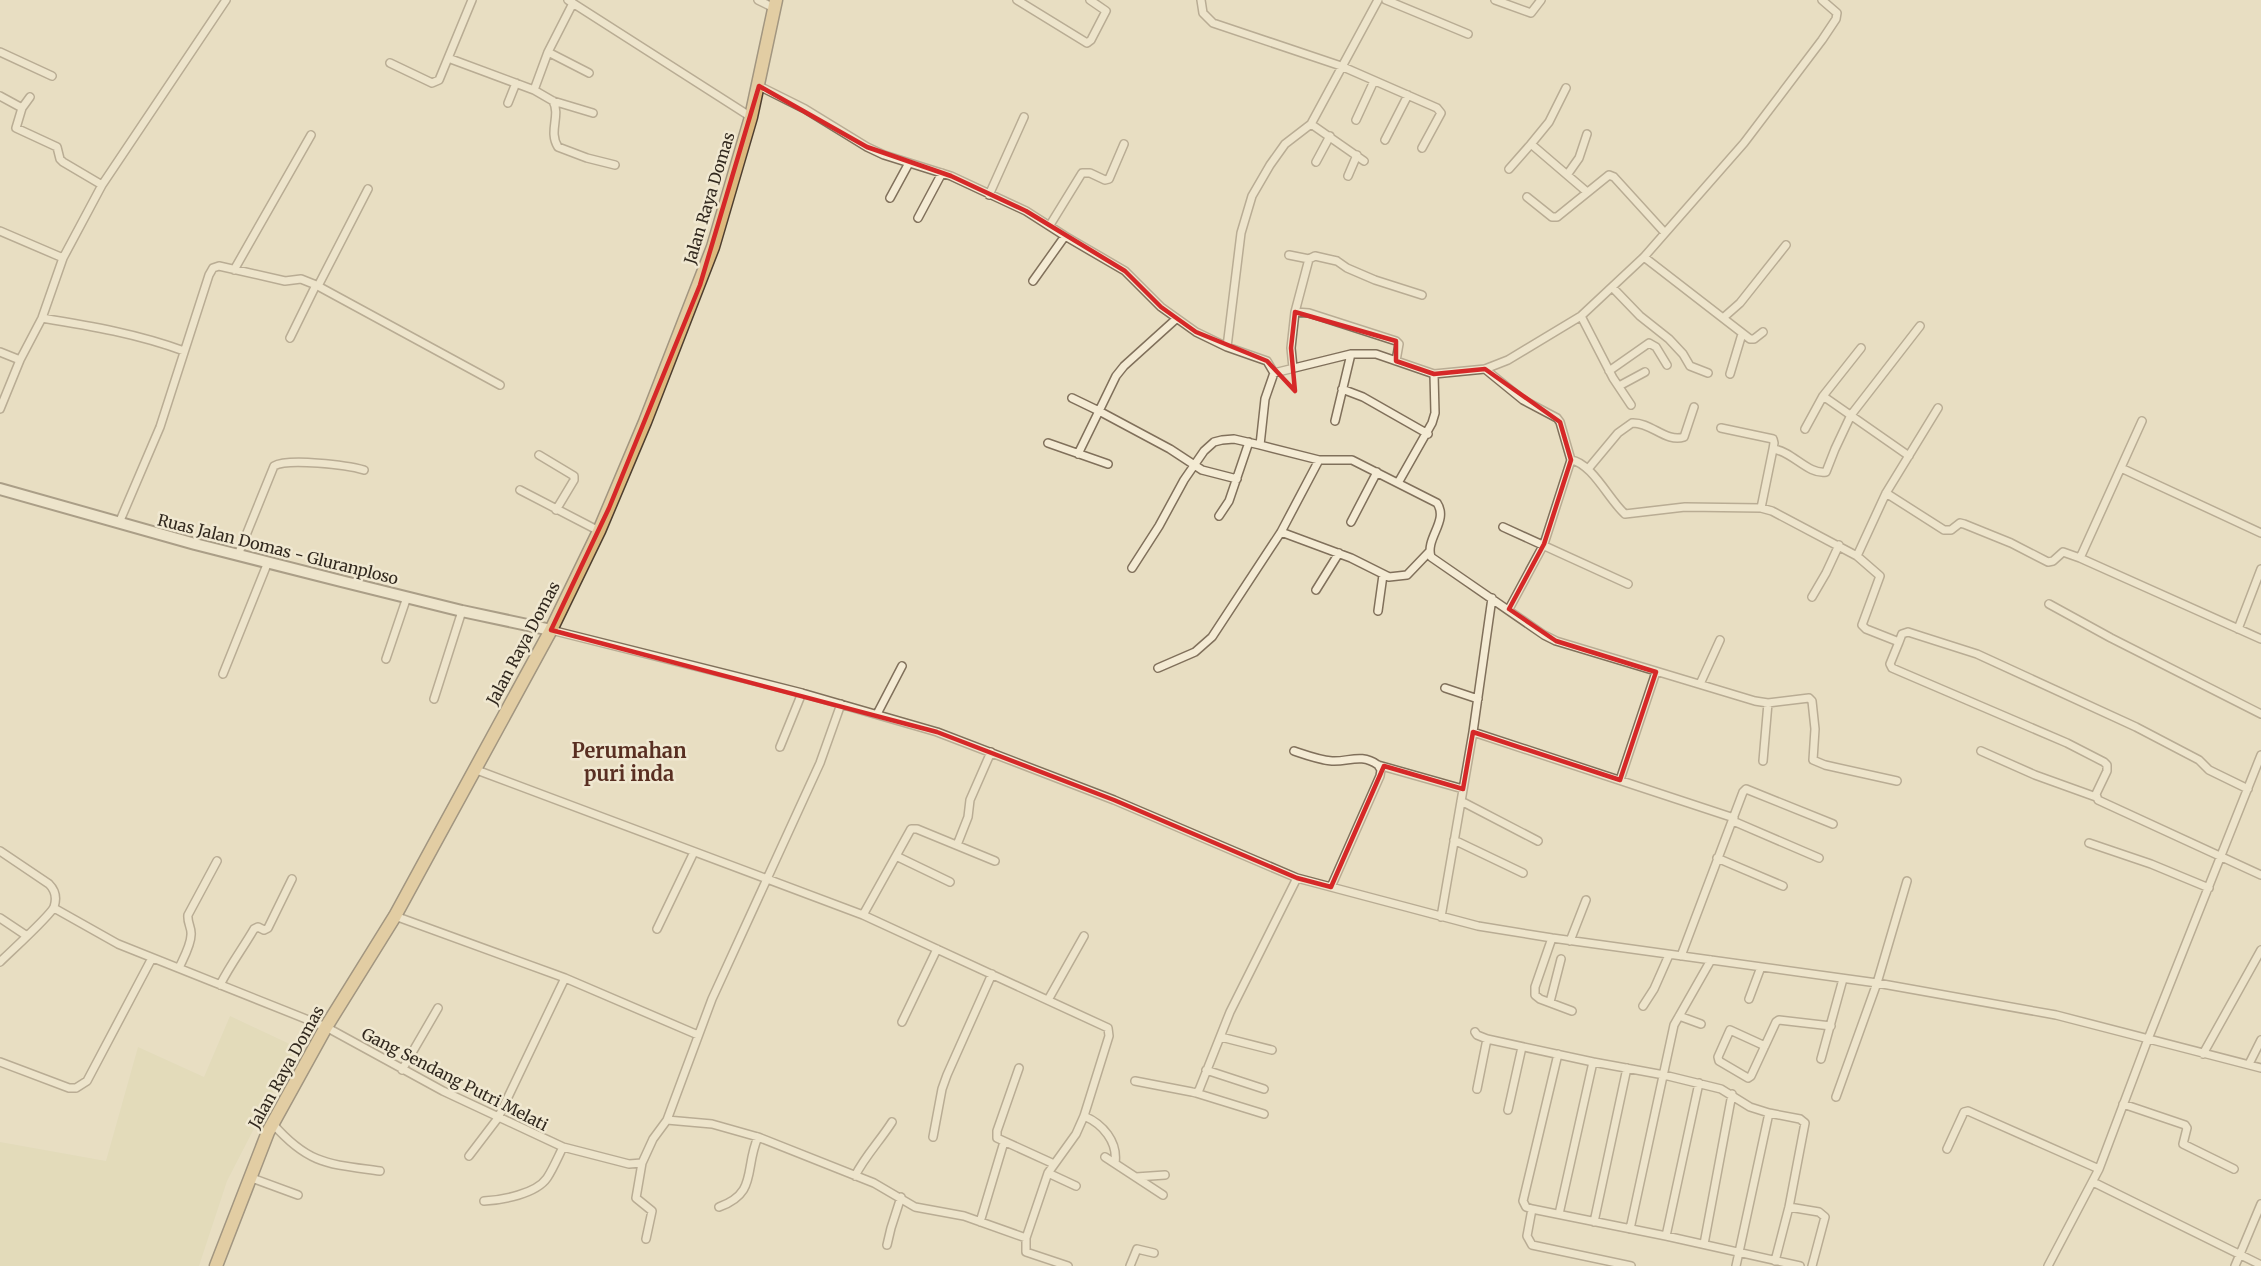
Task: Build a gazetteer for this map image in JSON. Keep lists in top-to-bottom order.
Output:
{
  "streets": {
    "highway": ["Jalan Raya Domas"],
    "main road": ["Ruas Jalan Domas - Gluranploso"],
    "street": ["Gang Sendang Putri Melati"]
  },
  "crossings": [
    ["Jalan Raya Domas", "Ruas Jalan Domas - Gluranploso"],
    ["Jalan Raya Domas", "Gang Sendang Putri Melati"]
  ],
  "districts": ["Perumahan puri inda"]
}
